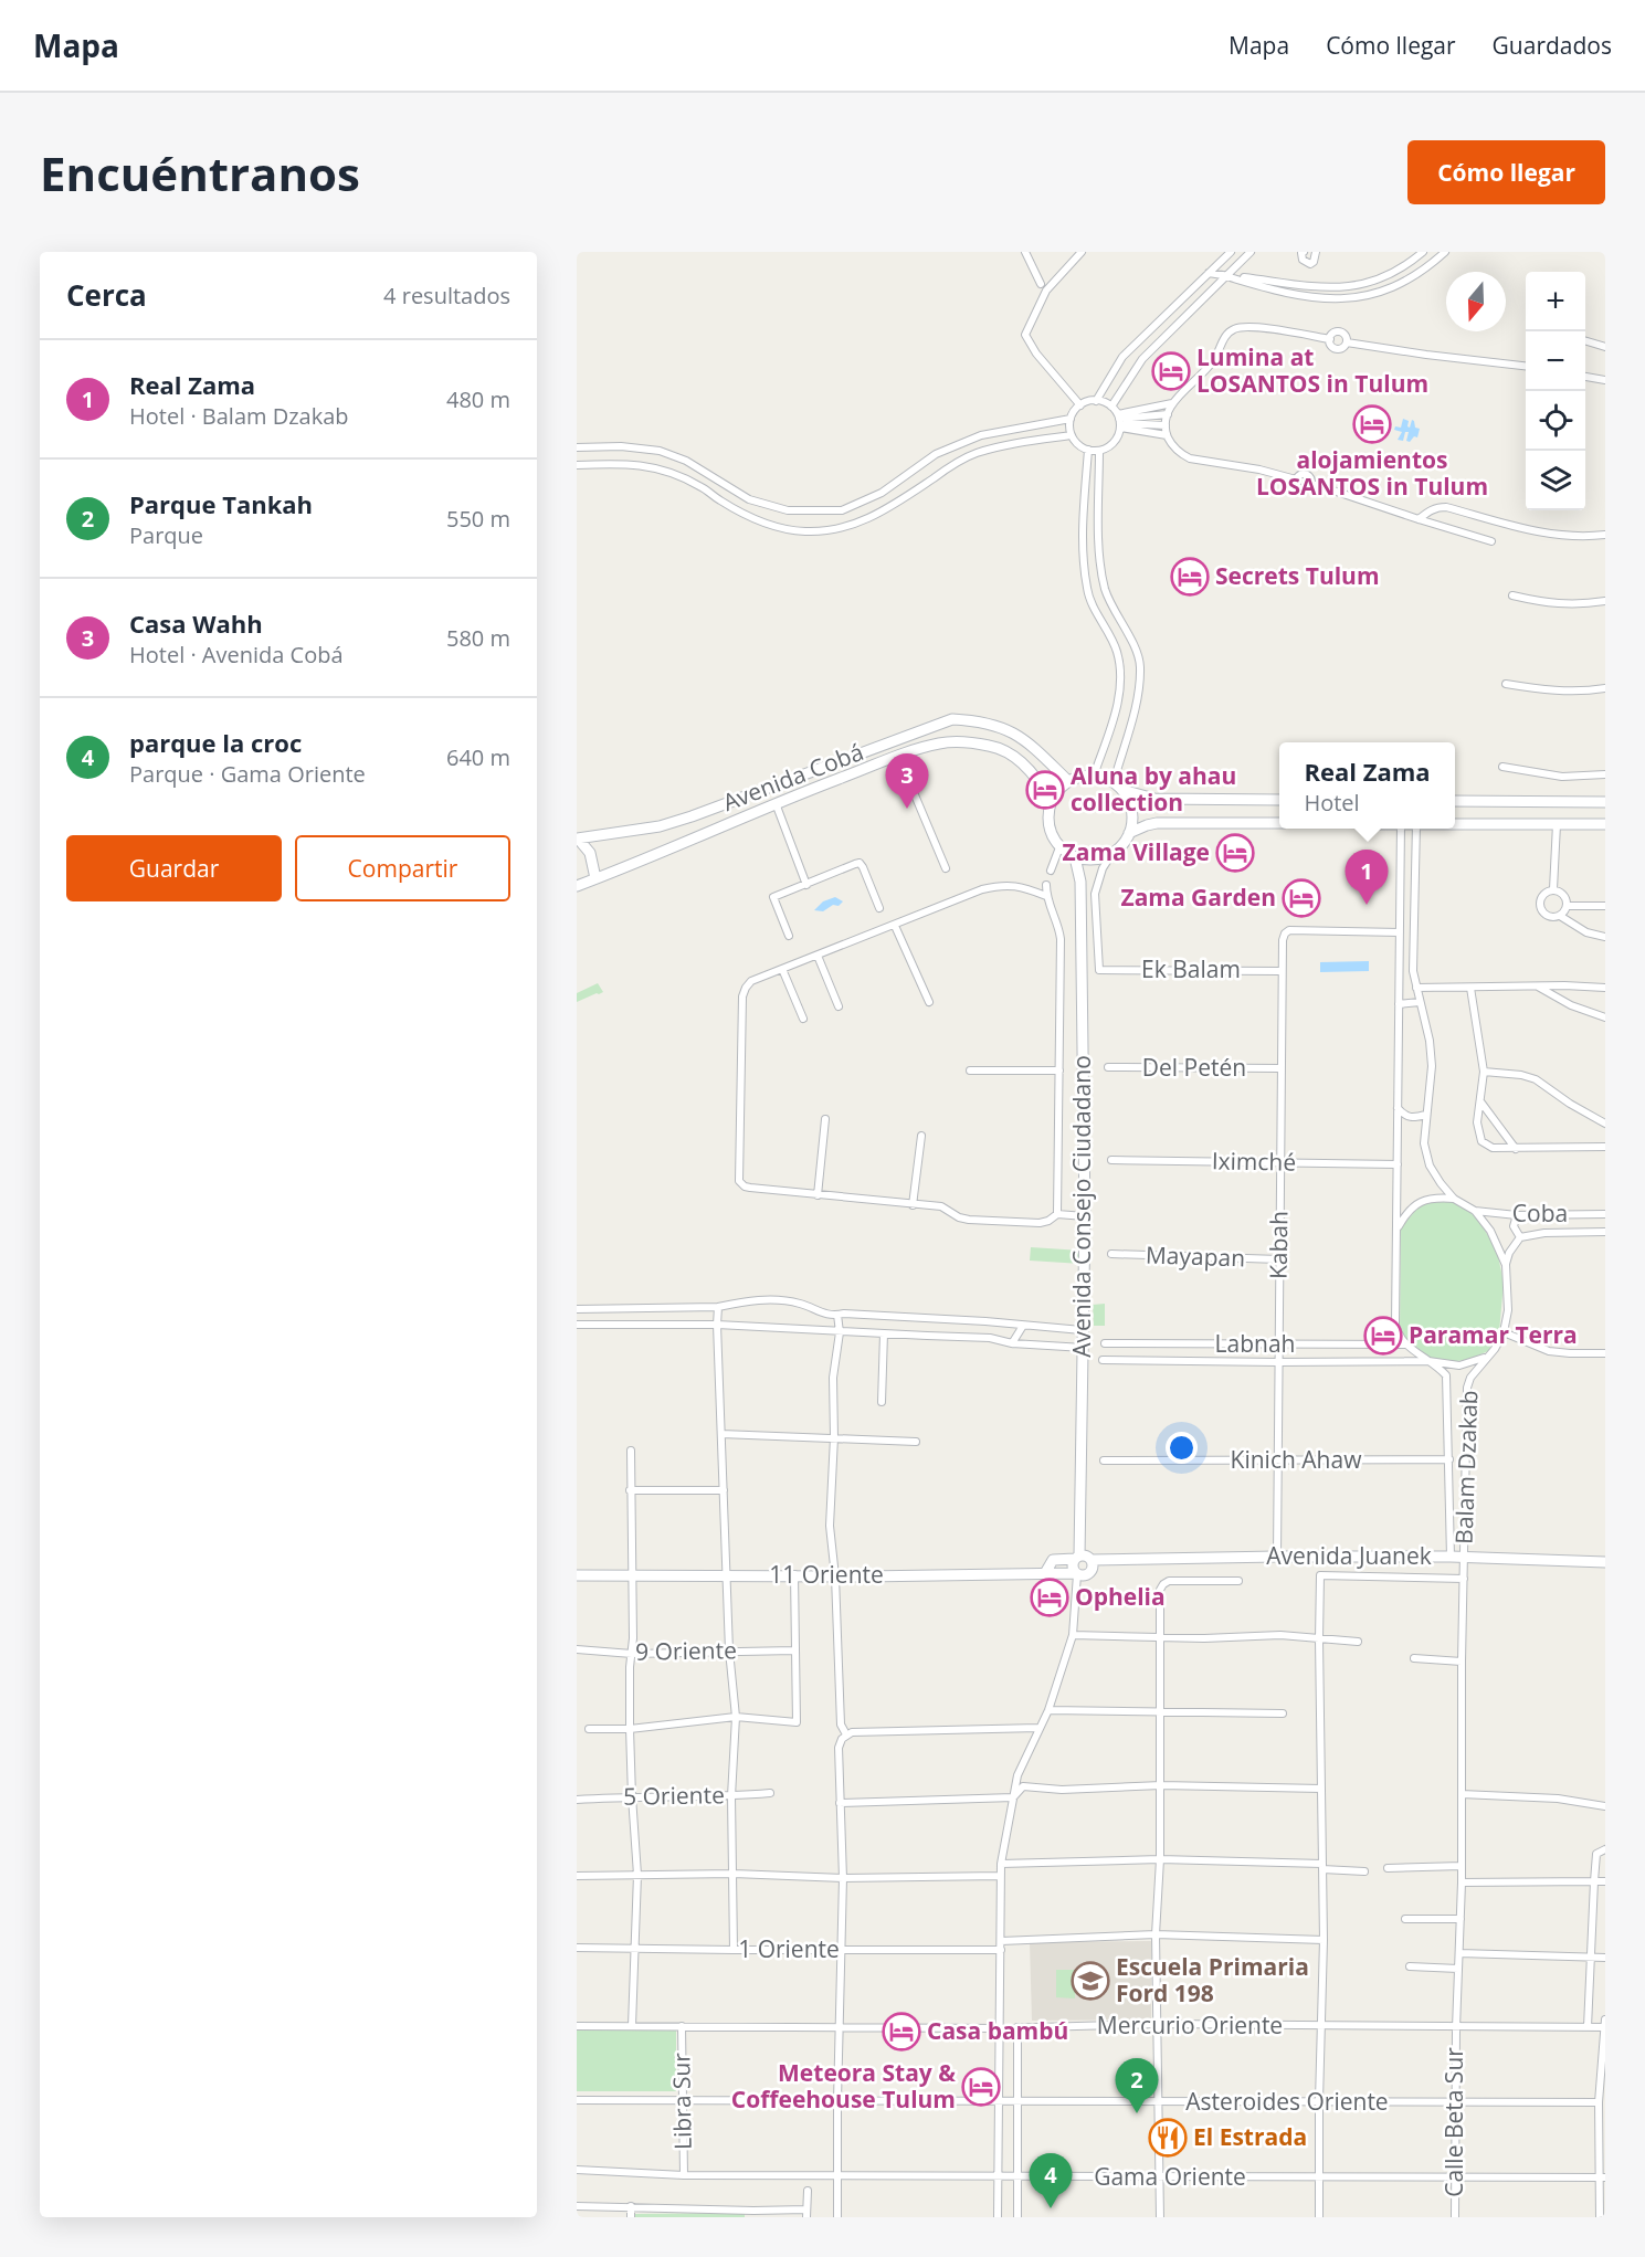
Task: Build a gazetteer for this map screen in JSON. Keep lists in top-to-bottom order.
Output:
{
  "streets": {
    "street": [
      "Avenida Cobá",
      "Ek Balam",
      "Del Petén",
      "Iximché",
      "Avenida Consejo Ciudadano",
      "Coba",
      "Kabah",
      "Mayapan",
      "Labnah",
      "Kinich Ahaw",
      "Balam Dzakab",
      "Avenida Juanek",
      "11 Oriente",
      "9 Oriente",
      "5 Oriente",
      "1 Oriente",
      "Mercurio Oriente",
      "Libra Sur",
      "Asteroides Oriente",
      "Calle Beta Sur",
      "Gama Oriente"
    ]
  },
  "crossings": [
    ["Avenida Cobá", "Ek Balam"],
    ["Avenida Cobá", "Avenida Consejo Ciudadano"],
    ["Ek Balam", "Avenida Consejo Ciudadano"],
    ["Ek Balam", "Kabah"],
    ["Del Petén", "Kabah"],
    ["Iximché", "Kabah"],
    ["Avenida Consejo Ciudadano", "Avenida Juanek"],
    ["Avenida Consejo Ciudadano", "11 Oriente"],
    ["Coba", "Labnah"],
    ["Coba", "Balam Dzakab"],
    ["Kabah", "Mayapan"],
    ["Kabah", "Labnah"],
    ["Kabah", "Kinich Ahaw"],
    ["Kabah", "Avenida Juanek"],
    ["Labnah", "Balam Dzakab"],
    ["Balam Dzakab", "Avenida Juanek"],
    ["Balam Dzakab", "Calle Beta Sur"],
    ["Avenida Juanek", "11 Oriente"],
    ["Mercurio Oriente", "Libra Sur"],
    ["Mercurio Oriente", "Calle Beta Sur"],
    ["Libra Sur", "Asteroides Oriente"],
    ["Libra Sur", "Gama Oriente"],
    ["Asteroides Oriente", "Calle Beta Sur"],
    ["Calle Beta Sur", "Gama Oriente"]
  ],
  "places": {
    "hotel": [
      "Lumina at LOSANTOS in Tulum",
      "alojamientos LOSANTOS in Tulum",
      "Secrets Tulum",
      "Aluna by ahau collection",
      "Zama Village",
      "Zama Garden",
      "Paramar Terra",
      "Ophelia",
      "Casa bambú",
      "Meteora Stay & Coffeehouse Tulum"
    ],
    "school or university": ["Escuela Primaria Ford 198"],
    "restaurant": ["El Estrada"]
  },
  "north": "bottom",
  "page": {
    "header": "Mapa",
    "nav": ["Mapa", "Cómo llegar", "Guardados"],
    "buttons": [
      "Cómo llegar",
      ["Guardar", "Compartir"]
    ],
    "title": "Encuéntranos",
    "heading": ["Cerca", "4 resultados"],
    "map_buttons": ["+", "−"],
    "list": [
      {
        "mark": "1",
        "name": "Real Zama",
        "note": "Hotel · Balam Dzakab",
        "value": "480 m"
      },
      {
        "mark": "2",
        "name": "Parque Tankah",
        "note": "Parque",
        "value": "550 m"
      },
      {
        "mark": "3",
        "name": "Casa Wahh",
        "note": "Hotel · Avenida Cobá",
        "value": "580 m"
      },
      {
        "mark": "4",
        "name": "parque la croc",
        "note": "Parque · Gama Oriente",
        "value": "640 m"
      }
    ],
    "popup": ["Real Zama", "Hotel"],
    "pins": [
      "3",
      "1",
      "2",
      "4"
    ]
  }
}
